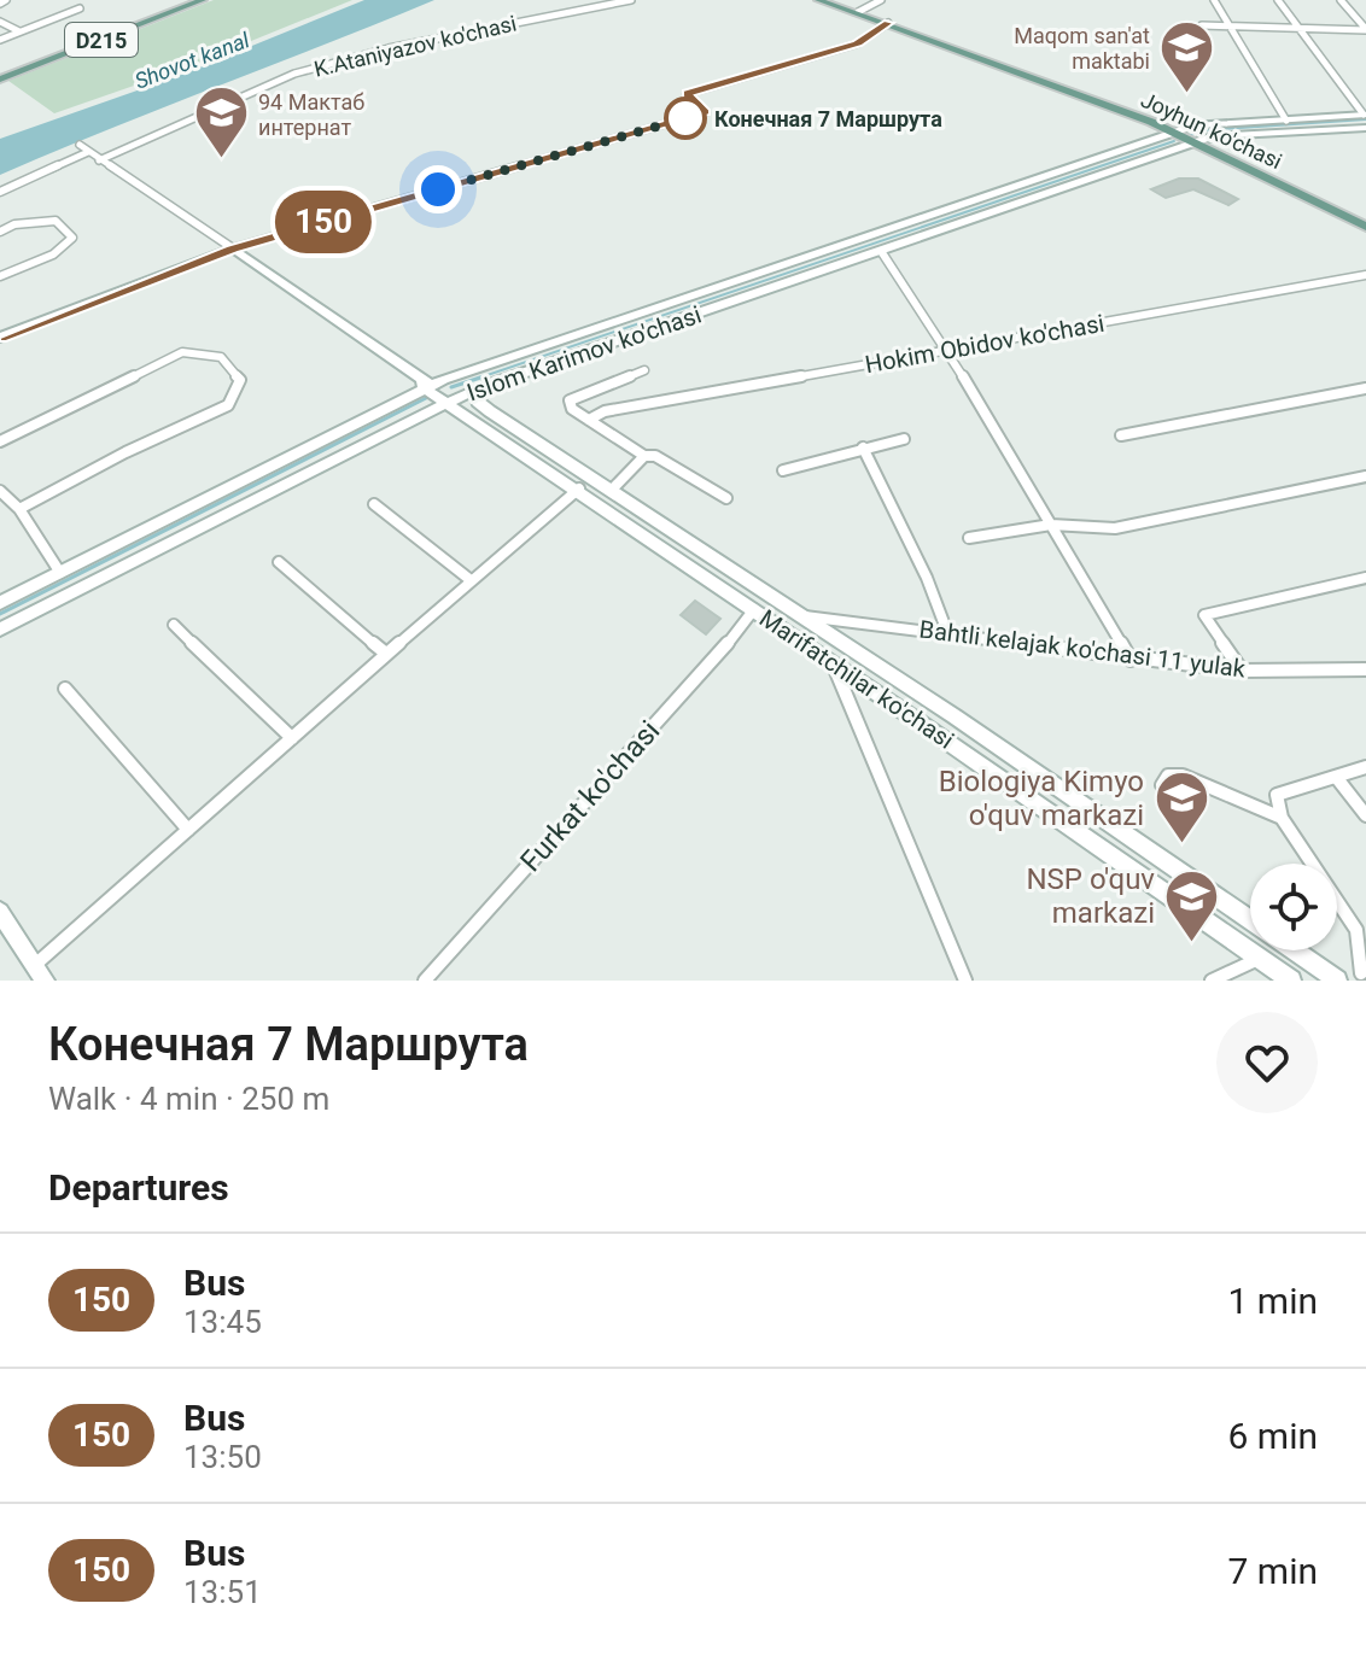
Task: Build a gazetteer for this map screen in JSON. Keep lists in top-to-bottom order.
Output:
{
  "streets": {
    "main road": [
      "D215",
      "Joyhun ko'chasi",
      "Islom Karimov ko'chasi",
      "Marifatchilar ko'chasi"
    ],
    "street": [
      "K.Ataniyazov ko'chasi",
      "Hokim Obidov ko'chasi",
      "Bahtli kelajak ko'chasi 11 yulak",
      "Furkat ko'chasi"
    ]
  },
  "crossings": [
    ["K.Ataniyazov ko'chasi", "Marifatchilar ko'chasi"],
    ["Joyhun ko'chasi", "Islom Karimov ko'chasi"],
    ["Islom Karimov ko'chasi", "Marifatchilar ko'chasi"],
    ["Bahtli kelajak ko'chasi 11 yulak", "Marifatchilar ko'chasi"],
    ["Marifatchilar ko'chasi", "Furkat ko'chasi"]
  ],
  "water": ["Shovot kanal"],
  "places": {
    "school or university": [
      "Maqom san'at maktabi",
      "94 Мактаб интернат",
      "Biologiya Kimyo o'quv markazi",
      "NSP o'quv markazi"
    ],
    "other": ["Конечная 7 Маршрута"]
  },
  "lines": ["bus line 150"],
  "page": {
    "on_map": "150",
    "heading": [
      ["Конечная 7 Маршрута", "Walk · 4 min · 250 m"],
      "Departures"
    ],
    "list": [
      {
        "mark": "150",
        "name": "Bus",
        "note": "13:45",
        "value": "1 min"
      },
      {
        "mark": "150",
        "name": "Bus",
        "note": "13:50",
        "value": "6 min"
      },
      {
        "mark": "150",
        "name": "Bus",
        "note": "13:51",
        "value": "7 min"
      }
    ]
  }
}
